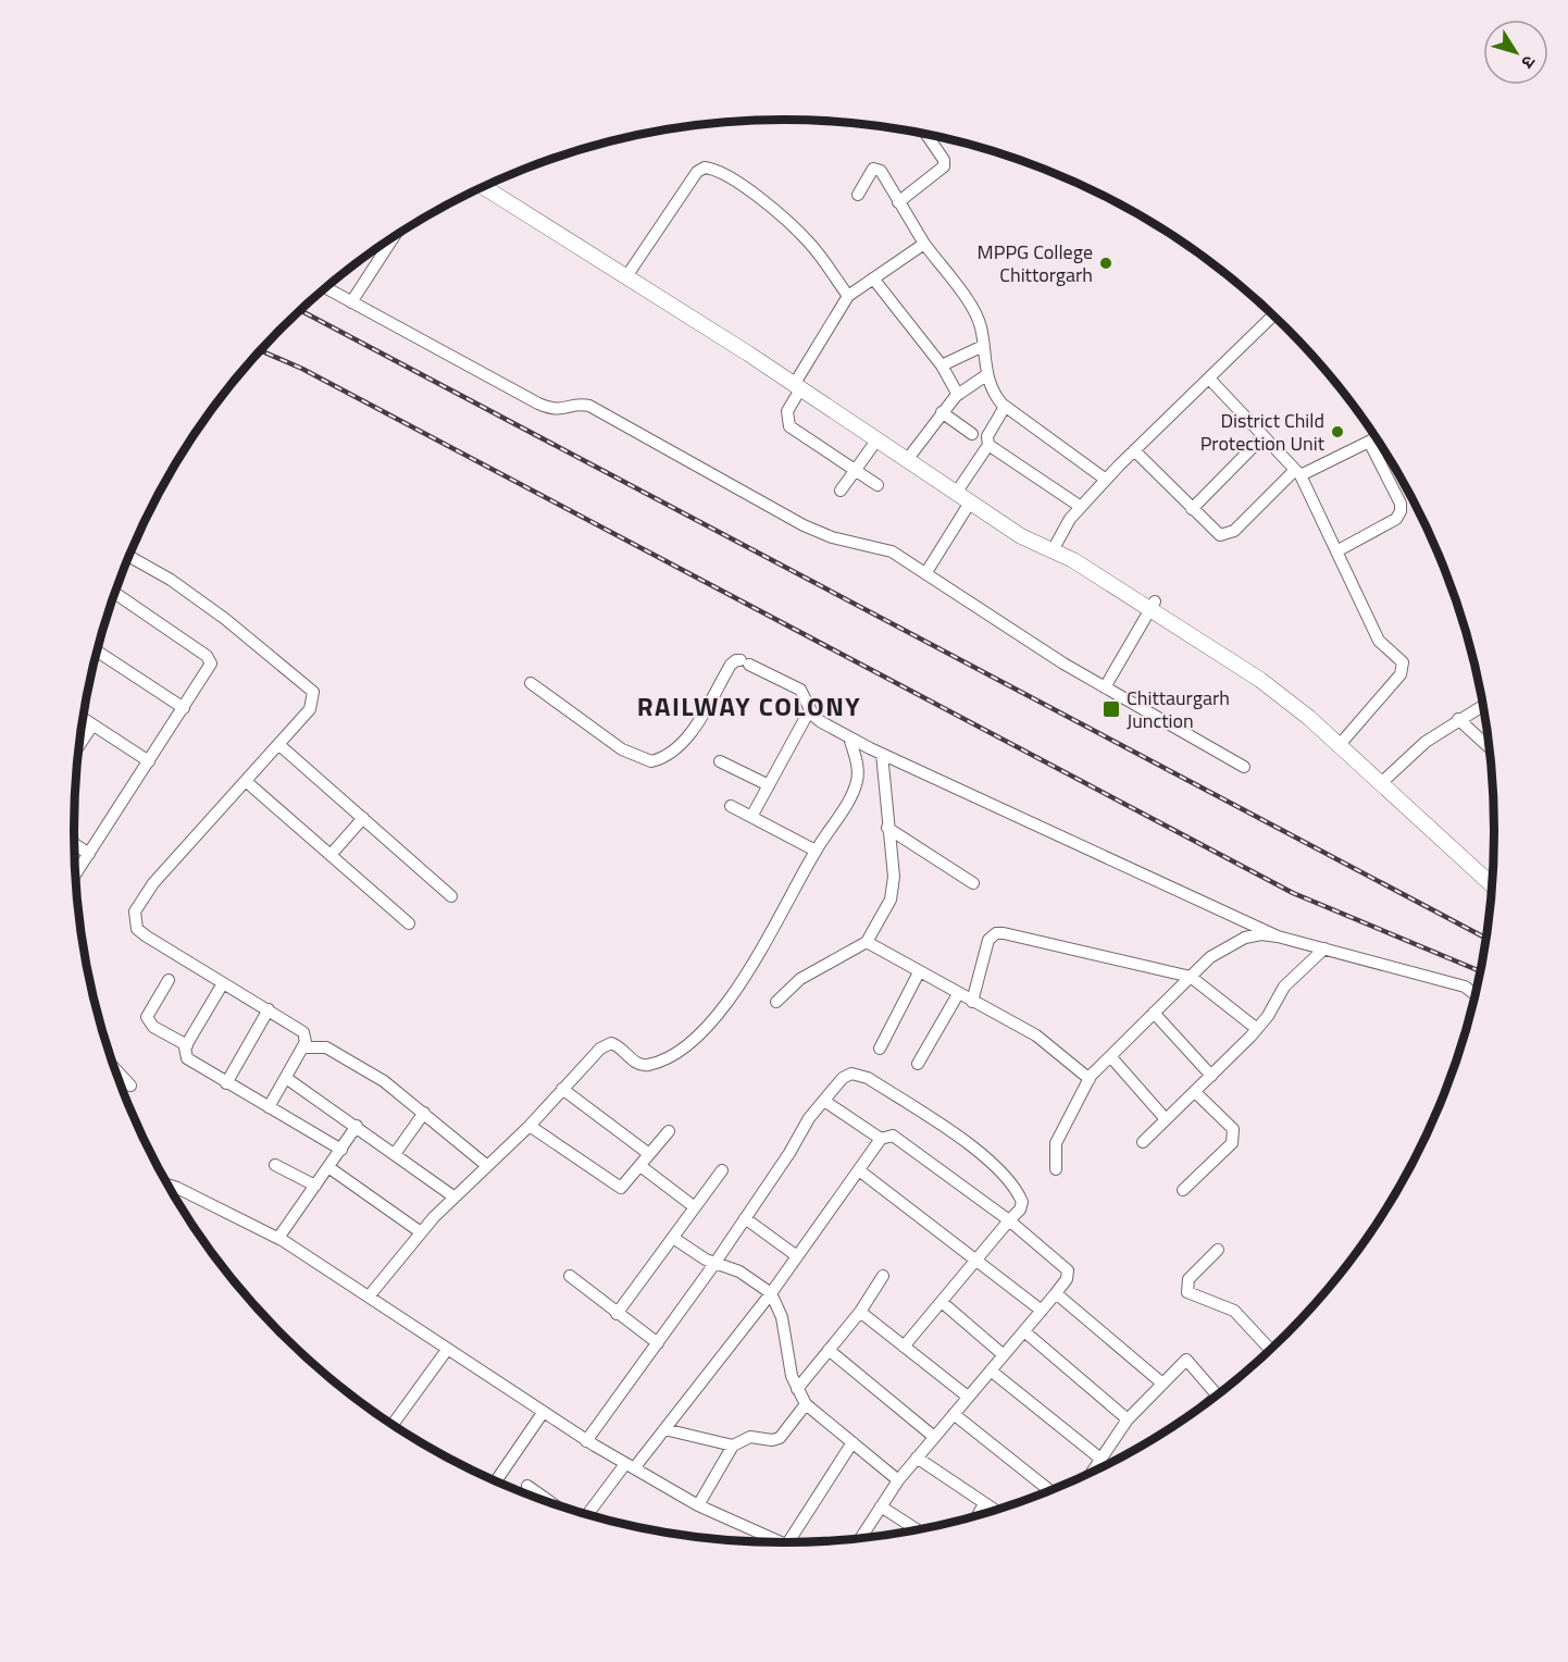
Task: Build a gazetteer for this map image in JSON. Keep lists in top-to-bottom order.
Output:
{
  "districts": ["RAILWAY COLONY"],
  "places": {
    "other": ["MPPG College Chittorgarh", "District Child Protection Unit"],
    "transit": ["Chittaurgarh Junction"]
  },
  "north": "bottom right"
}
